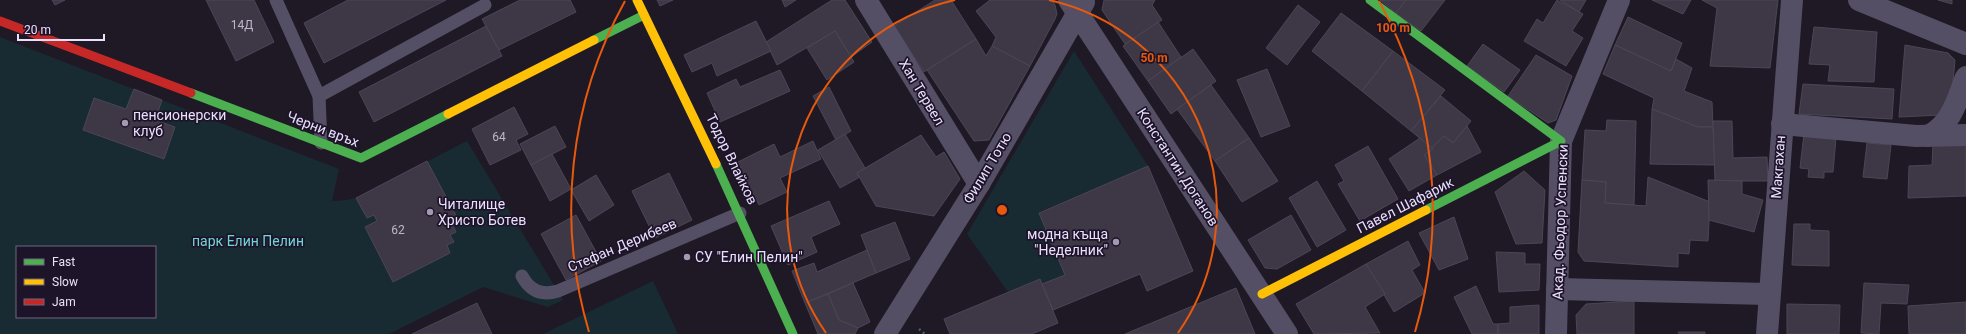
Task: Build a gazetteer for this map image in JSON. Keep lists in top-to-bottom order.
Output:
{
  "streets": {
    "street": [
      "Хан Тервел",
      "Черни връх",
      "Тодор Влайков",
      "Константин Доганов",
      "Макгахан",
      "Филип Тотю",
      "Павел Шафарик",
      "Акад. Фьодор Успенски"
    ],
    "lane": ["Стефан Дерибеев"]
  },
  "crossings": [
    ["Хан Тервел", "Филип Тотю"],
    ["Черни връх", "Тодор Влайков"],
    ["Тодор Влайков", "Стефан Дерибеев"],
    ["Константин Доганов", "Филип Тотю"],
    ["Константин Доганов", "Павел Шафарик"],
    ["Павел Шафарик", "Акад. Фьодор Успенски"]
  ],
  "parks": ["парк Елин Пелин"],
  "places": [
    "пенсионерски клуб",
    "Читалище Христо Ботев",
    "модна къща \"Неделник\"",
    "СУ \"Елин Пелин\""
  ],
  "house_numbers": ["14Д", "64", "62"],
  "legend": ["Fast", "Slow", "Jam"],
  "scale_bar": "20 m",
  "rings": ["100 m", "50 m"]
}
